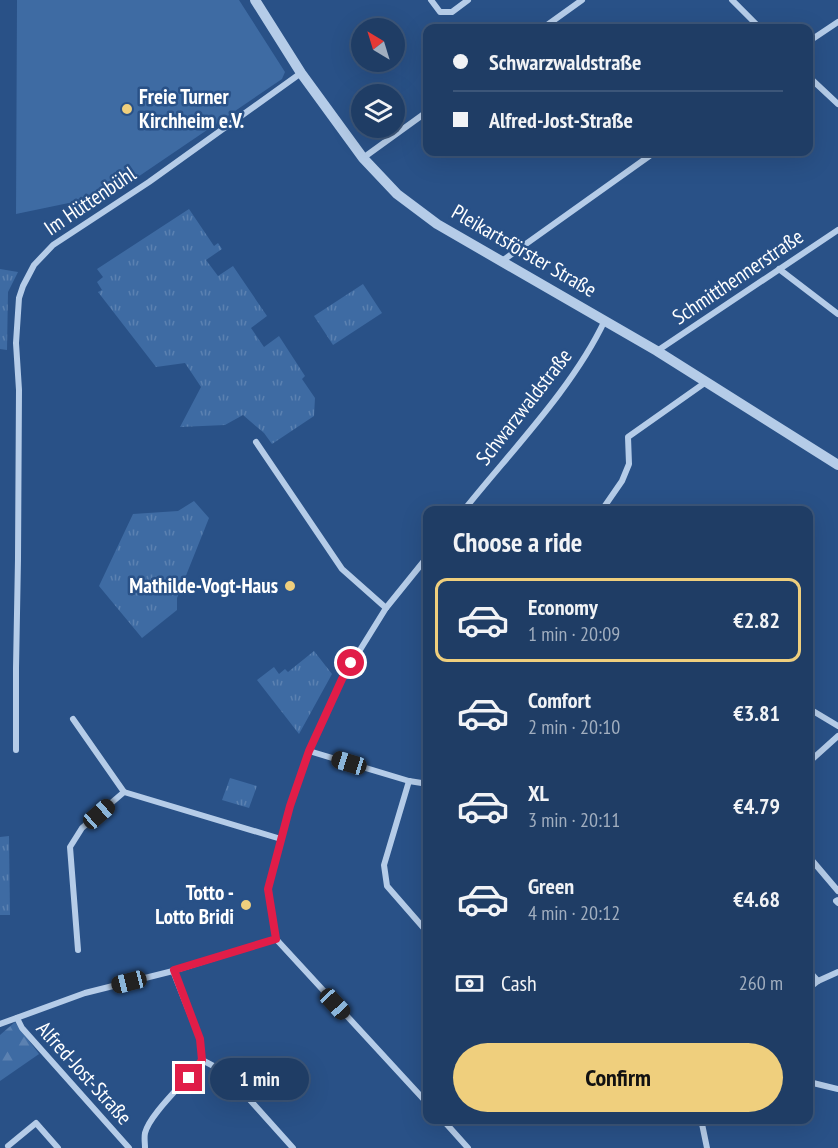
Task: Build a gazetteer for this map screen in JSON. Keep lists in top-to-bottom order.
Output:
{
  "streets": {
    "street": [
      "Im Hüttenbühl",
      "Pleikartsförster Straße",
      "Schmitthennerstraße",
      "Schwarzwaldstraße",
      "Alfred-Jost-Straße"
    ]
  },
  "crossings": [
    ["Im Hüttenbühl", "Pleikartsförster Straße"],
    ["Pleikartsförster Straße", "Schmitthennerstraße"],
    ["Pleikartsförster Straße", "Schwarzwaldstraße"]
  ],
  "places": ["Freie Turner Kirchheim e.V.", "Mathilde-Vogt-Haus", "Totto - Lotto Bridi"],
  "north": "top left",
  "page": {
    "banner": ["Schwarzwaldstraße", "Alfred-Jost-Straße"],
    "heading": "Choose a ride",
    "list": [
      {
        "name": "Economy",
        "note": "1 min · 20:09",
        "value": "€2.82"
      },
      {
        "name": "Comfort",
        "note": "2 min · 20:10",
        "value": "€3.81"
      },
      {
        "name": "XL",
        "note": "3 min · 20:11",
        "value": "€4.79"
      },
      {
        "name": "Green",
        "note": "4 min · 20:12",
        "value": "€4.68"
      }
    ],
    "pay": ["Cash", "260 m"],
    "buttons": "Confirm",
    "bubble": "1 min"
  }
}
